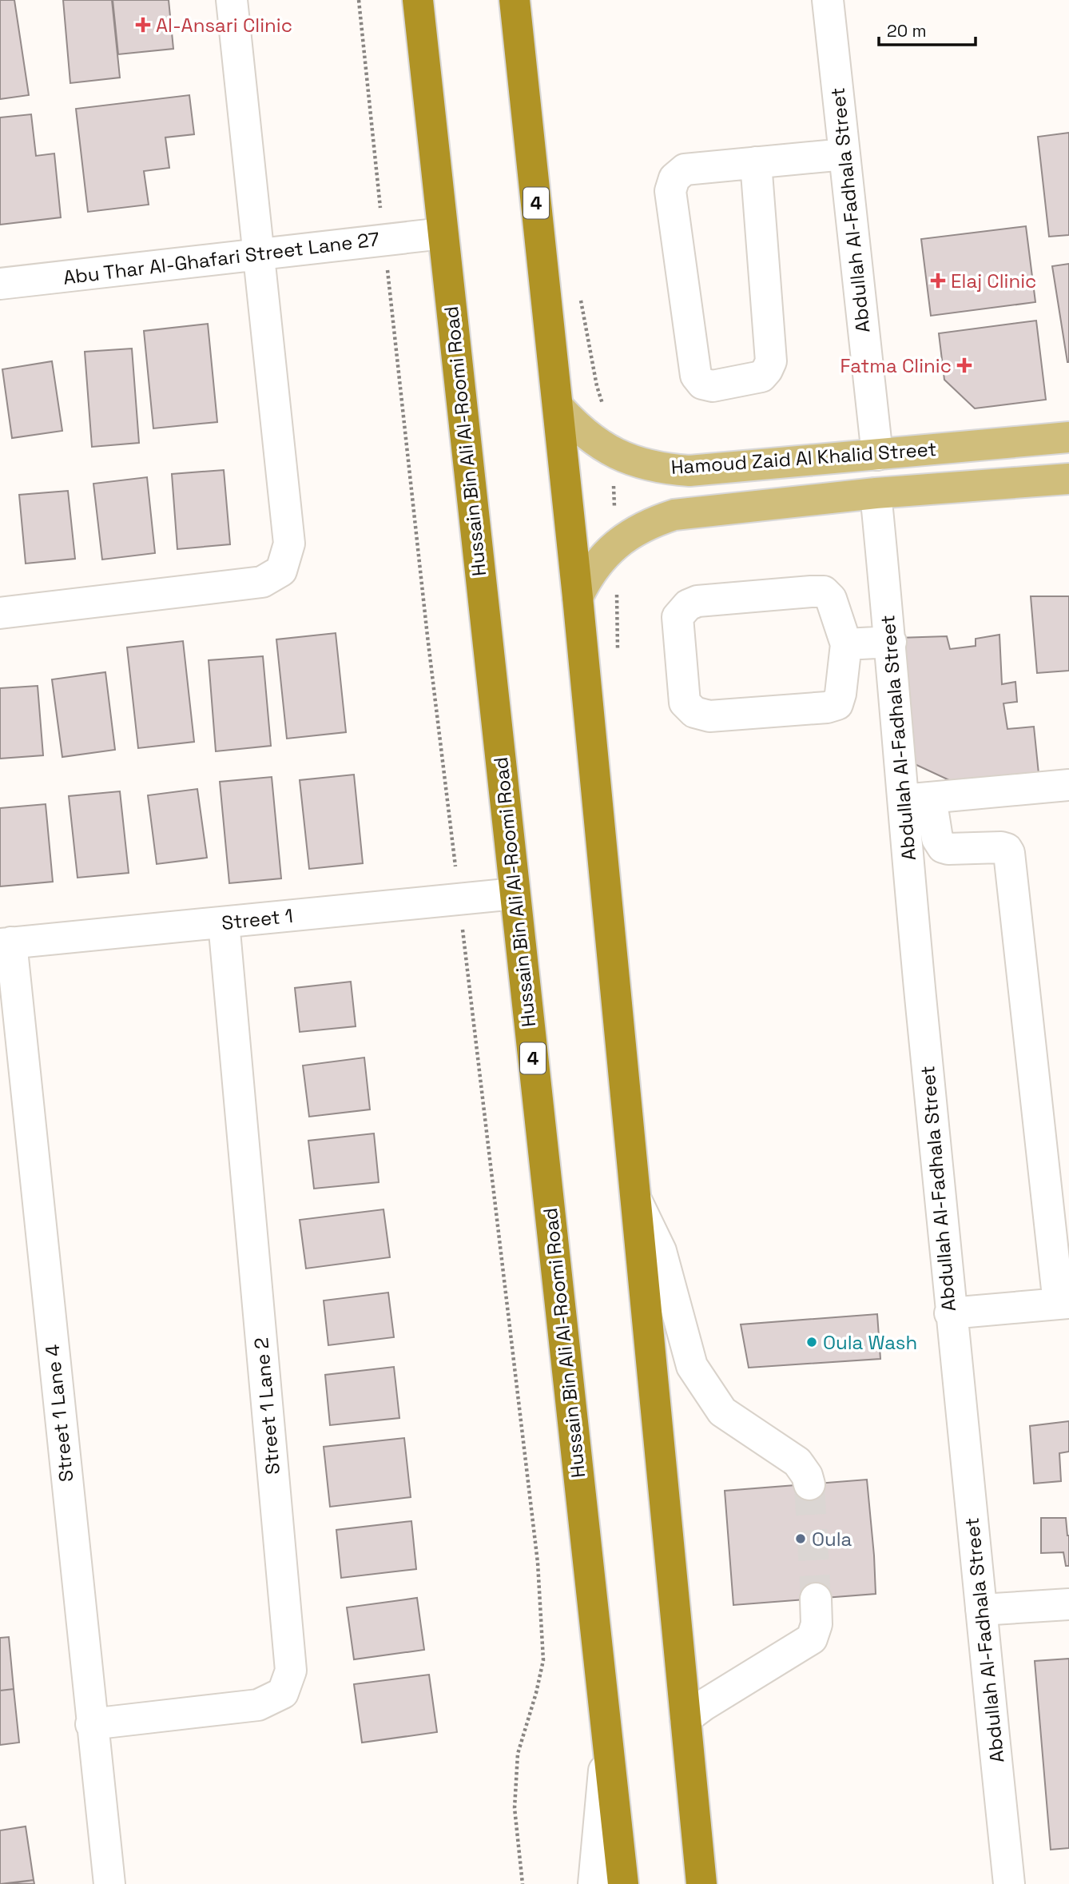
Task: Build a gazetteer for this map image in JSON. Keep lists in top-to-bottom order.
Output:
{
  "streets": {
    "highway": ["4", "Hussain Bin Ali Al-Roomi Road"],
    "main road": ["Hamoud Zaid Al Khalid Street"],
    "street": [
      "Abdullah Al-Fadhala Street",
      "Abu Thar Al-Ghafari Street Lane 27",
      "Street 1",
      "Street 1 Lane 2",
      "Street 1 Lane 4"
    ]
  },
  "crossings": [
    ["4", "Hamoud Zaid Al Khalid Street"],
    ["Abdullah Al-Fadhala Street", "Hamoud Zaid Al Khalid Street"],
    ["Abu Thar Al-Ghafari Street Lane 27", "Hussain Bin Ali Al-Roomi Road"],
    ["Hussain Bin Ali Al-Roomi Road", "Street 1"],
    ["Street 1", "Street 1 Lane 2"],
    ["Street 1", "Street 1 Lane 4"],
    ["Street 1 Lane 2", "Street 1 Lane 4"]
  ],
  "places": {
    "health": ["Al-Ansari Clinic", "Elaj Clinic", "Fatma Clinic"],
    "other": ["Oula Wash", "Oula"]
  },
  "scale_bar": "20 m"
}
